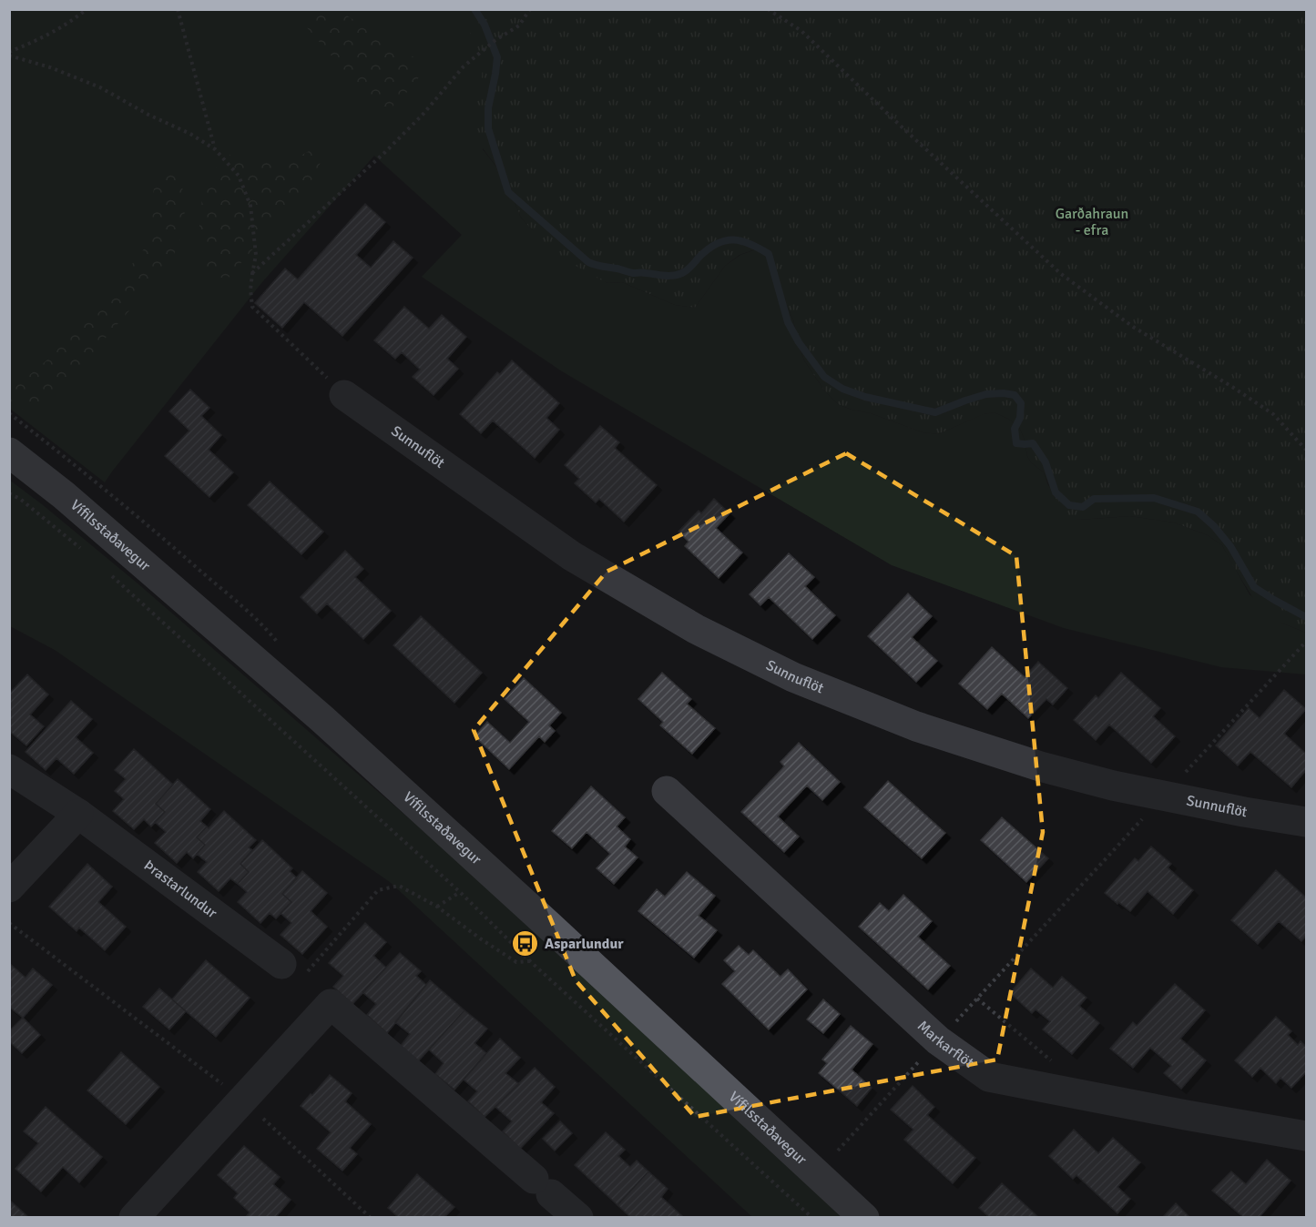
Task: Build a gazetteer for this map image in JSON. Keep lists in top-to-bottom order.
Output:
{
  "streets": {
    "main road": ["Vífilsstaðavegur"],
    "street": ["Sunnuflöt", "Þrastarlundur", "Markarflöt"]
  },
  "parks": ["Garðahraun - efra"],
  "places": {
    "bus stop": ["Asparlundur"]
  }
}
